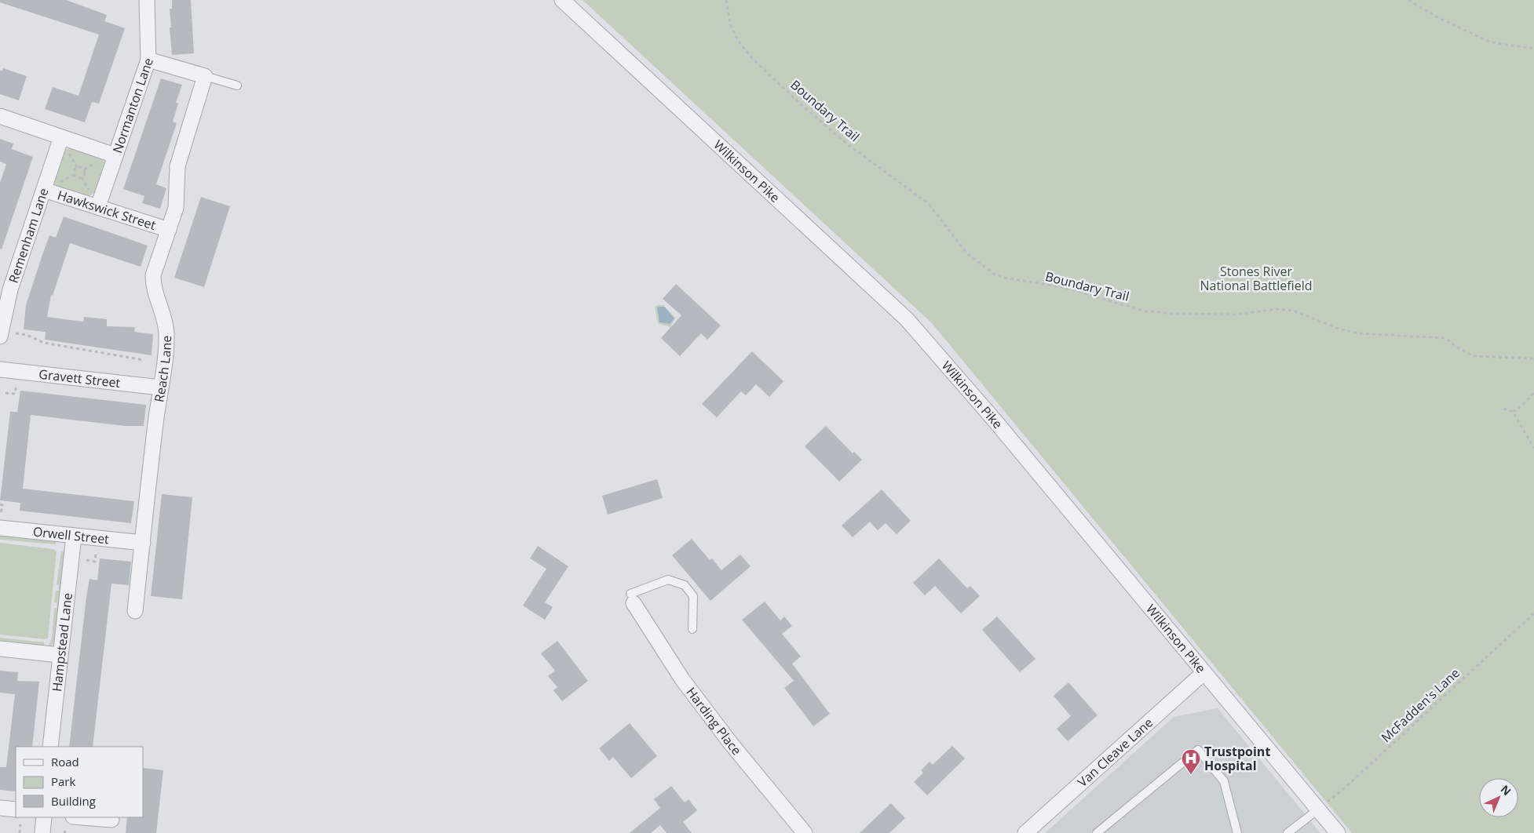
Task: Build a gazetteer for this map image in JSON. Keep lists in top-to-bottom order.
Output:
{
  "streets": {
    "street": [
      "Normanton Lane",
      "Wilkinson Pike",
      "Hawkswick Street",
      "Remenham Lane",
      "Reach Lane",
      "Gravett Street",
      "Orwell Street",
      "Hampstead Lane",
      "Harding Place",
      "Van Cleave Lane"
    ],
    "path": ["Boundary Trail", "McFadden's Lane"]
  },
  "crossings": [
    ["Normanton Lane", "Hawkswick Street"],
    ["Wilkinson Pike", "McFadden's Lane"],
    ["Wilkinson Pike", "Van Cleave Lane"],
    ["Hawkswick Street", "Remenham Lane"],
    ["Hawkswick Street", "Reach Lane"],
    ["Reach Lane", "Gravett Street"],
    ["Reach Lane", "Orwell Street"],
    ["Orwell Street", "Hampstead Lane"]
  ],
  "parks": ["Stones River National Battlefield"],
  "places": {
    "hospital": ["Trustpoint Hospital"]
  },
  "legend": ["Road", "Park", "Building"],
  "north": "top right"
}
